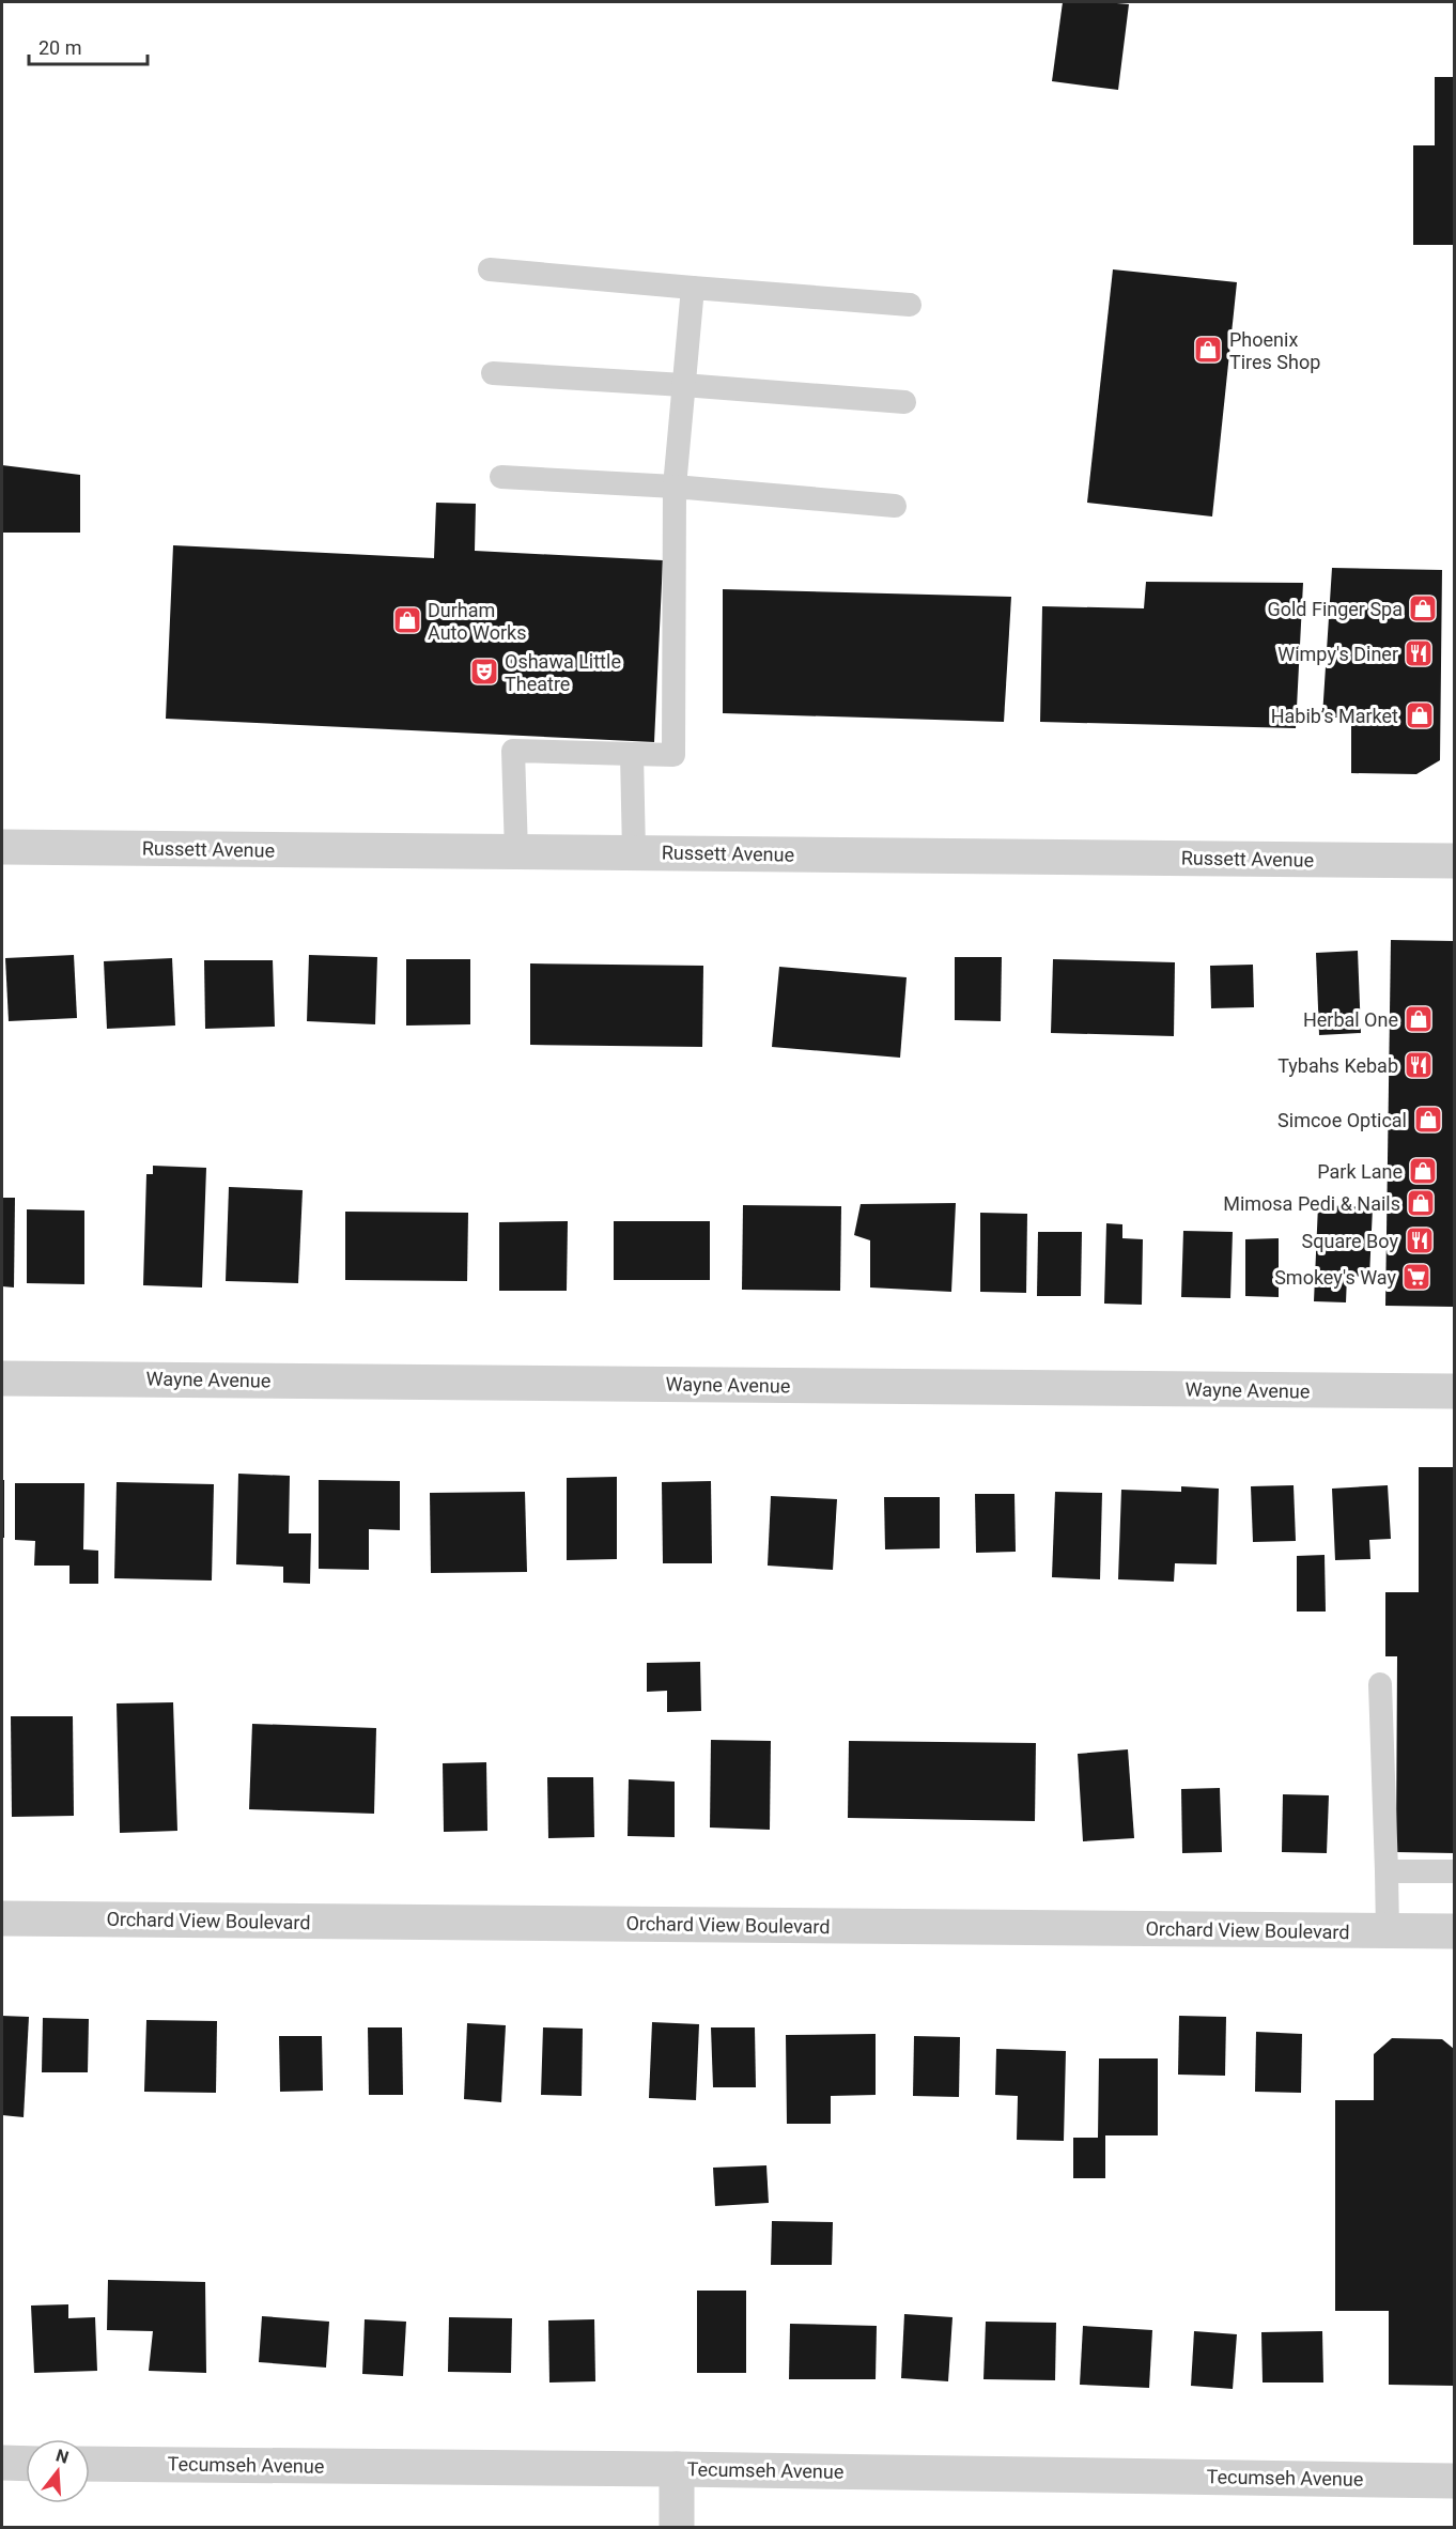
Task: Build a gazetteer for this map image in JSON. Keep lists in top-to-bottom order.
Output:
{
  "streets": {
    "street": [
      "Russett Avenue",
      "Wayne Avenue",
      "Orchard View Boulevard",
      "Tecumseh Avenue"
    ]
  },
  "places": {
    "shop": [
      "Phoenix Tires Shop",
      "Gold Finger Spa",
      "Durham Auto Works",
      "Habib’s Market",
      "Herbal One",
      "Simcoe Optical",
      "Park Lane",
      "Mimosa Pedi & Nails"
    ],
    "restaurant": ["Wimpy's Diner", "Tybahs Kebab", "Square Boy"],
    "theatre": ["Oshawa Little Theatre"],
    "supermarket": ["Smokey's Way"]
  },
  "scale_bar": "20 m",
  "north": "top"
}
